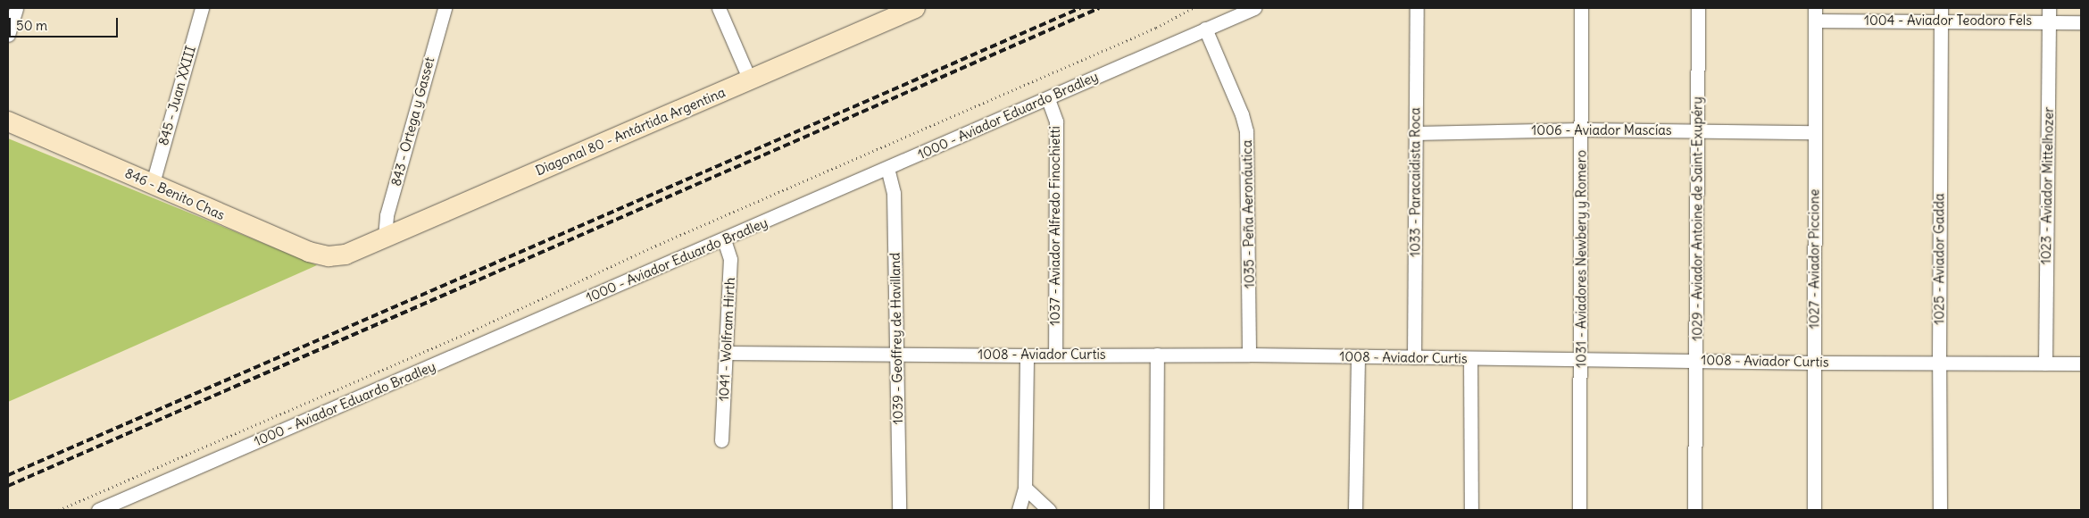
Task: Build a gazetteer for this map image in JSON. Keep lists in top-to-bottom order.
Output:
{
  "streets": {
    "main road": ["Diagonal 80 - Antártida Argentina", "846 - Benito Chas"],
    "street": [
      "1004 - Aviador Teodoro Fels",
      "845 - Juan XXIII",
      "1000 - Aviador Eduardo Bradley",
      "843 - Ortega y Gasset",
      "1006 - Aviador Mascías",
      "1033 - Paracaidista Roca",
      "1023 - Aviador Mittelhozer",
      "1035 - Peña Aeronáutica",
      "1029 - Aviador Antoine de Saint-Exupéry",
      "1037 - Aviador Alfredo Finochietti",
      "1031 - Aviadores Newbery y Romero",
      "1027 - Aviador Piccione",
      "1025 - Aviador Gadda",
      "1039 - Geoffrey de Havilland",
      "1041 - Wolfram Hirth",
      "1008 - Aviador Curtis"
    ]
  },
  "crossings": [
    ["1004 - Aviador Teodoro Fels", "1023 - Aviador Mittelhozer"],
    ["1004 - Aviador Teodoro Fels", "1027 - Aviador Piccione"],
    ["1004 - Aviador Teodoro Fels", "1025 - Aviador Gadda"],
    ["845 - Juan XXIII", "846 - Benito Chas"],
    ["1000 - Aviador Eduardo Bradley", "1035 - Peña Aeronáutica"],
    ["1000 - Aviador Eduardo Bradley", "1037 - Aviador Alfredo Finochietti"],
    ["1000 - Aviador Eduardo Bradley", "1039 - Geoffrey de Havilland"],
    ["1000 - Aviador Eduardo Bradley", "1041 - Wolfram Hirth"],
    ["843 - Ortega y Gasset", "Diagonal 80 - Antártida Argentina"],
    ["1006 - Aviador Mascías", "1033 - Paracaidista Roca"],
    ["1006 - Aviador Mascías", "1029 - Aviador Antoine de Saint-Exupéry"],
    ["1006 - Aviador Mascías", "1031 - Aviadores Newbery y Romero"],
    ["1006 - Aviador Mascías", "1027 - Aviador Piccione"],
    ["Diagonal 80 - Antártida Argentina", "846 - Benito Chas"],
    ["1033 - Paracaidista Roca", "1008 - Aviador Curtis"],
    ["1023 - Aviador Mittelhozer", "1008 - Aviador Curtis"],
    ["1035 - Peña Aeronáutica", "1008 - Aviador Curtis"],
    ["1029 - Aviador Antoine de Saint-Exupéry", "1008 - Aviador Curtis"],
    ["1037 - Aviador Alfredo Finochietti", "1008 - Aviador Curtis"],
    ["1031 - Aviadores Newbery y Romero", "1008 - Aviador Curtis"],
    ["1027 - Aviador Piccione", "1008 - Aviador Curtis"],
    ["1025 - Aviador Gadda", "1008 - Aviador Curtis"],
    ["1039 - Geoffrey de Havilland", "1008 - Aviador Curtis"],
    ["1041 - Wolfram Hirth", "1008 - Aviador Curtis"]
  ],
  "scale_bar": "50 m"
}
